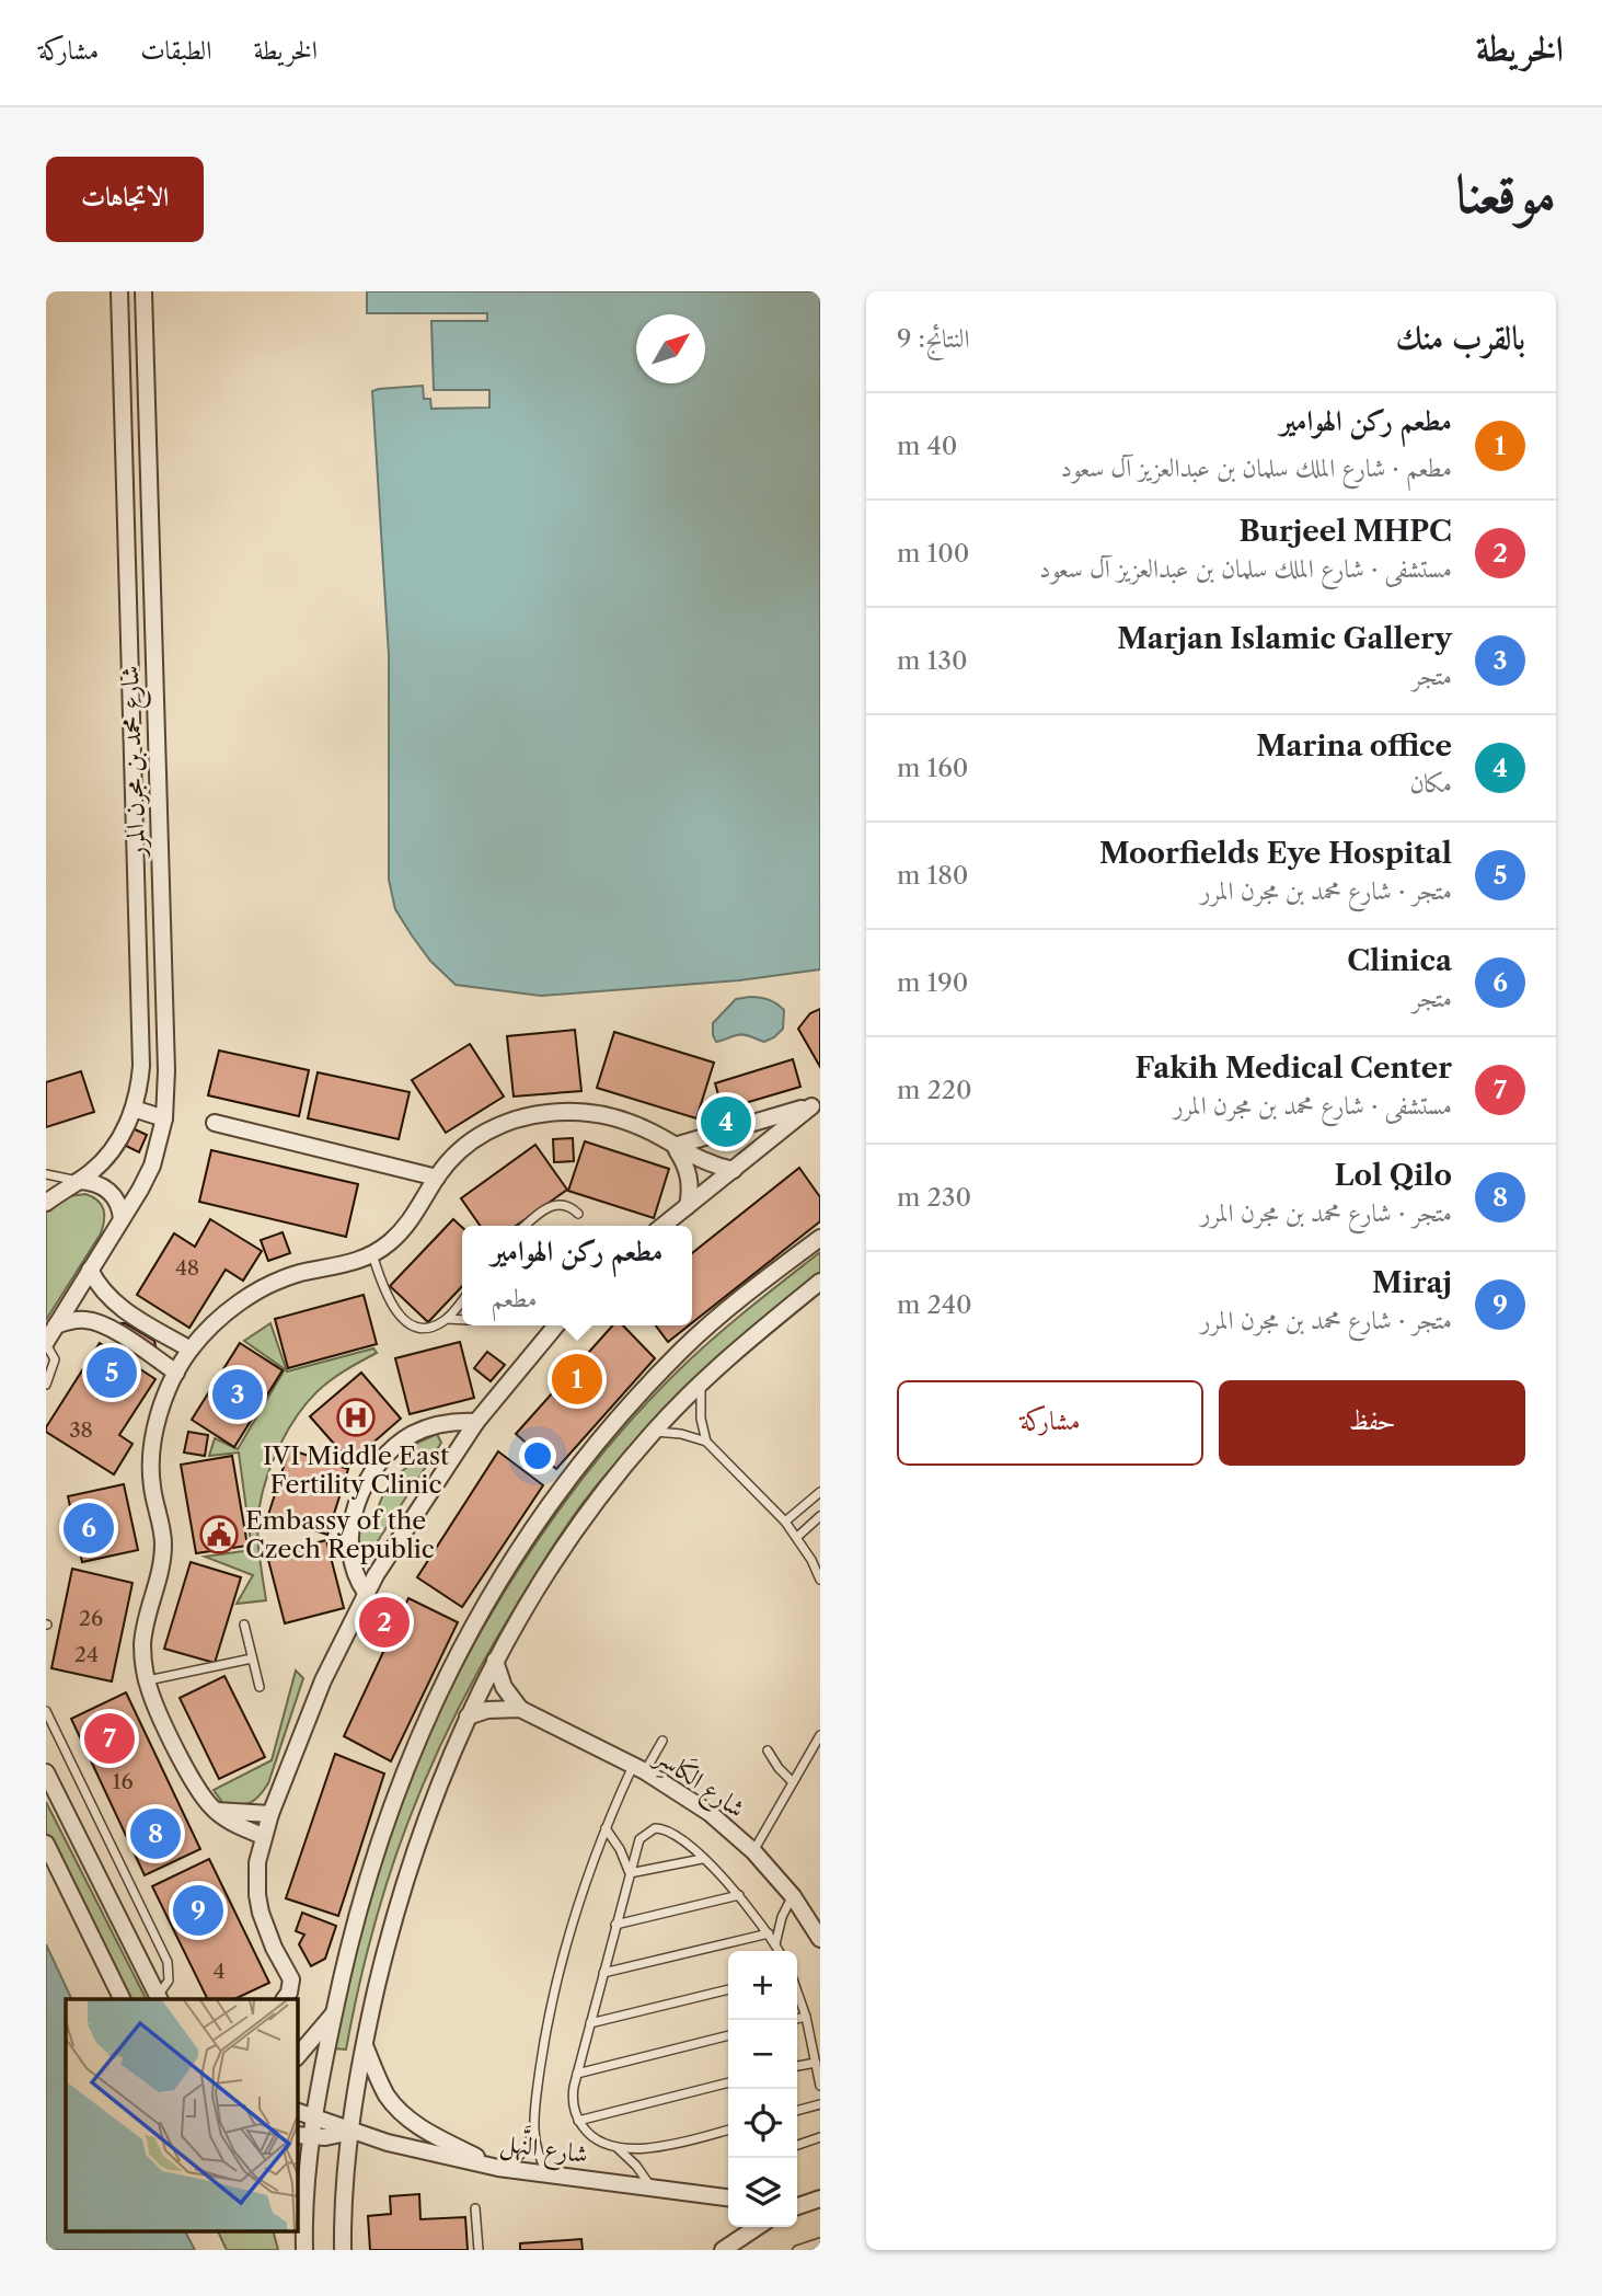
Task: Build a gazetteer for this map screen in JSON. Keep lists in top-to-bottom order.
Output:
{
  "streets": {
    "street": ["شارع محمد بن مجرن المرر", "شارع الكَاسِر", "شارع النَّهل"]
  },
  "places": {
    "hospital": ["IVI Middle East Fertility Clinic"],
    "public building": ["Embassy of the Czech Republic"]
  },
  "house_numbers": [
    "48",
    "38",
    "26",
    "24",
    "16",
    "4"
  ],
  "north": "top right",
  "page": {
    "header": "الخريطة",
    "nav": ["الخريطة", "الطبقات", "مشاركة"],
    "title": "موقعنا",
    "buttons": [
      "الاتجاهات",
      ["حفظ", "مشاركة"]
    ],
    "heading": ["بالقرب منك", "النتائج: 9"],
    "list": [
      {
        "mark": "1",
        "name": "مطعم ركن الهوامير",
        "note": "مطعم · شارع الملك سلمان بن عبدالعزيز آل سعود",
        "value": "40 m"
      },
      {
        "mark": "2",
        "name": "Burjeel MHPC",
        "note": "مستشفى · شارع الملك سلمان بن عبدالعزيز آل سعود",
        "value": "100 m"
      },
      {
        "mark": "3",
        "name": "Marjan Islamic Gallery",
        "note": "متجر",
        "value": "130 m"
      },
      {
        "mark": "4",
        "name": "Marina office",
        "note": "مكان",
        "value": "160 m"
      },
      {
        "mark": "5",
        "name": "Moorfields Eye Hospital",
        "note": "متجر · شارع محمد بن مجرن المرر",
        "value": "180 m"
      },
      {
        "mark": "6",
        "name": "Clinica",
        "note": "متجر",
        "value": "190 m"
      },
      {
        "mark": "7",
        "name": "Fakih Medical Center",
        "note": "مستشفى · شارع محمد بن مجرن المرر",
        "value": "220 m"
      },
      {
        "mark": "8",
        "name": "Lol Qilo",
        "note": "متجر · شارع محمد بن مجرن المرر",
        "value": "230 m"
      },
      {
        "mark": "9",
        "name": "Miraj",
        "note": "متجر · شارع محمد بن مجرن المرر",
        "value": "240 m"
      }
    ],
    "pins": [
      "4",
      "5",
      "1",
      "3",
      "6",
      "2",
      "7",
      "8",
      "9"
    ],
    "popup": ["مطعم ركن الهوامير", "مطعم"],
    "map_buttons": ["+", "−"]
  }
}
